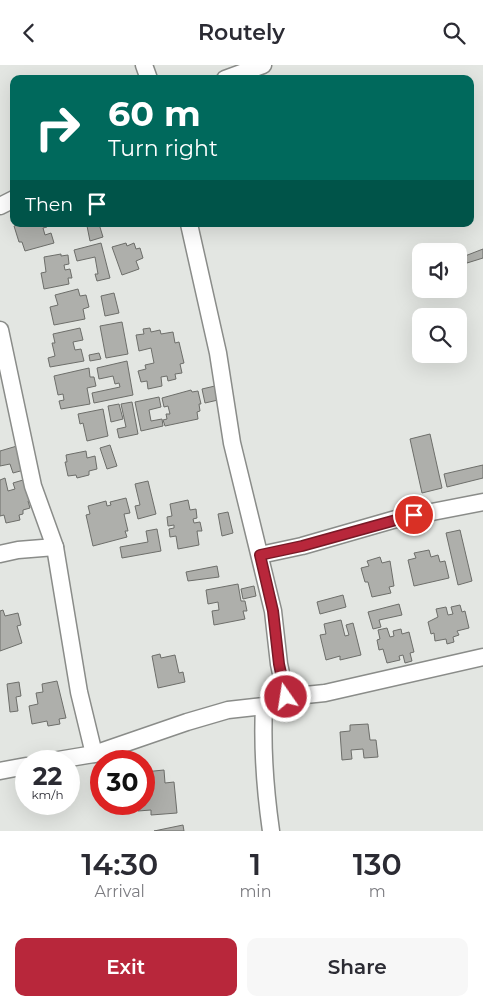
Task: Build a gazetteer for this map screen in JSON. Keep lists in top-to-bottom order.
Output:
{
  "page": {
    "header": "Routely",
    "turn": ["60 m", "Turn right"],
    "then": "Then",
    "speed": "22 km/h",
    "limit": "30",
    "eta": [
      "14:30",
      "Arrival",
      "1",
      "min",
      "130",
      "m"
    ],
    "buttons": ["Exit", "Share"]
  }
}
